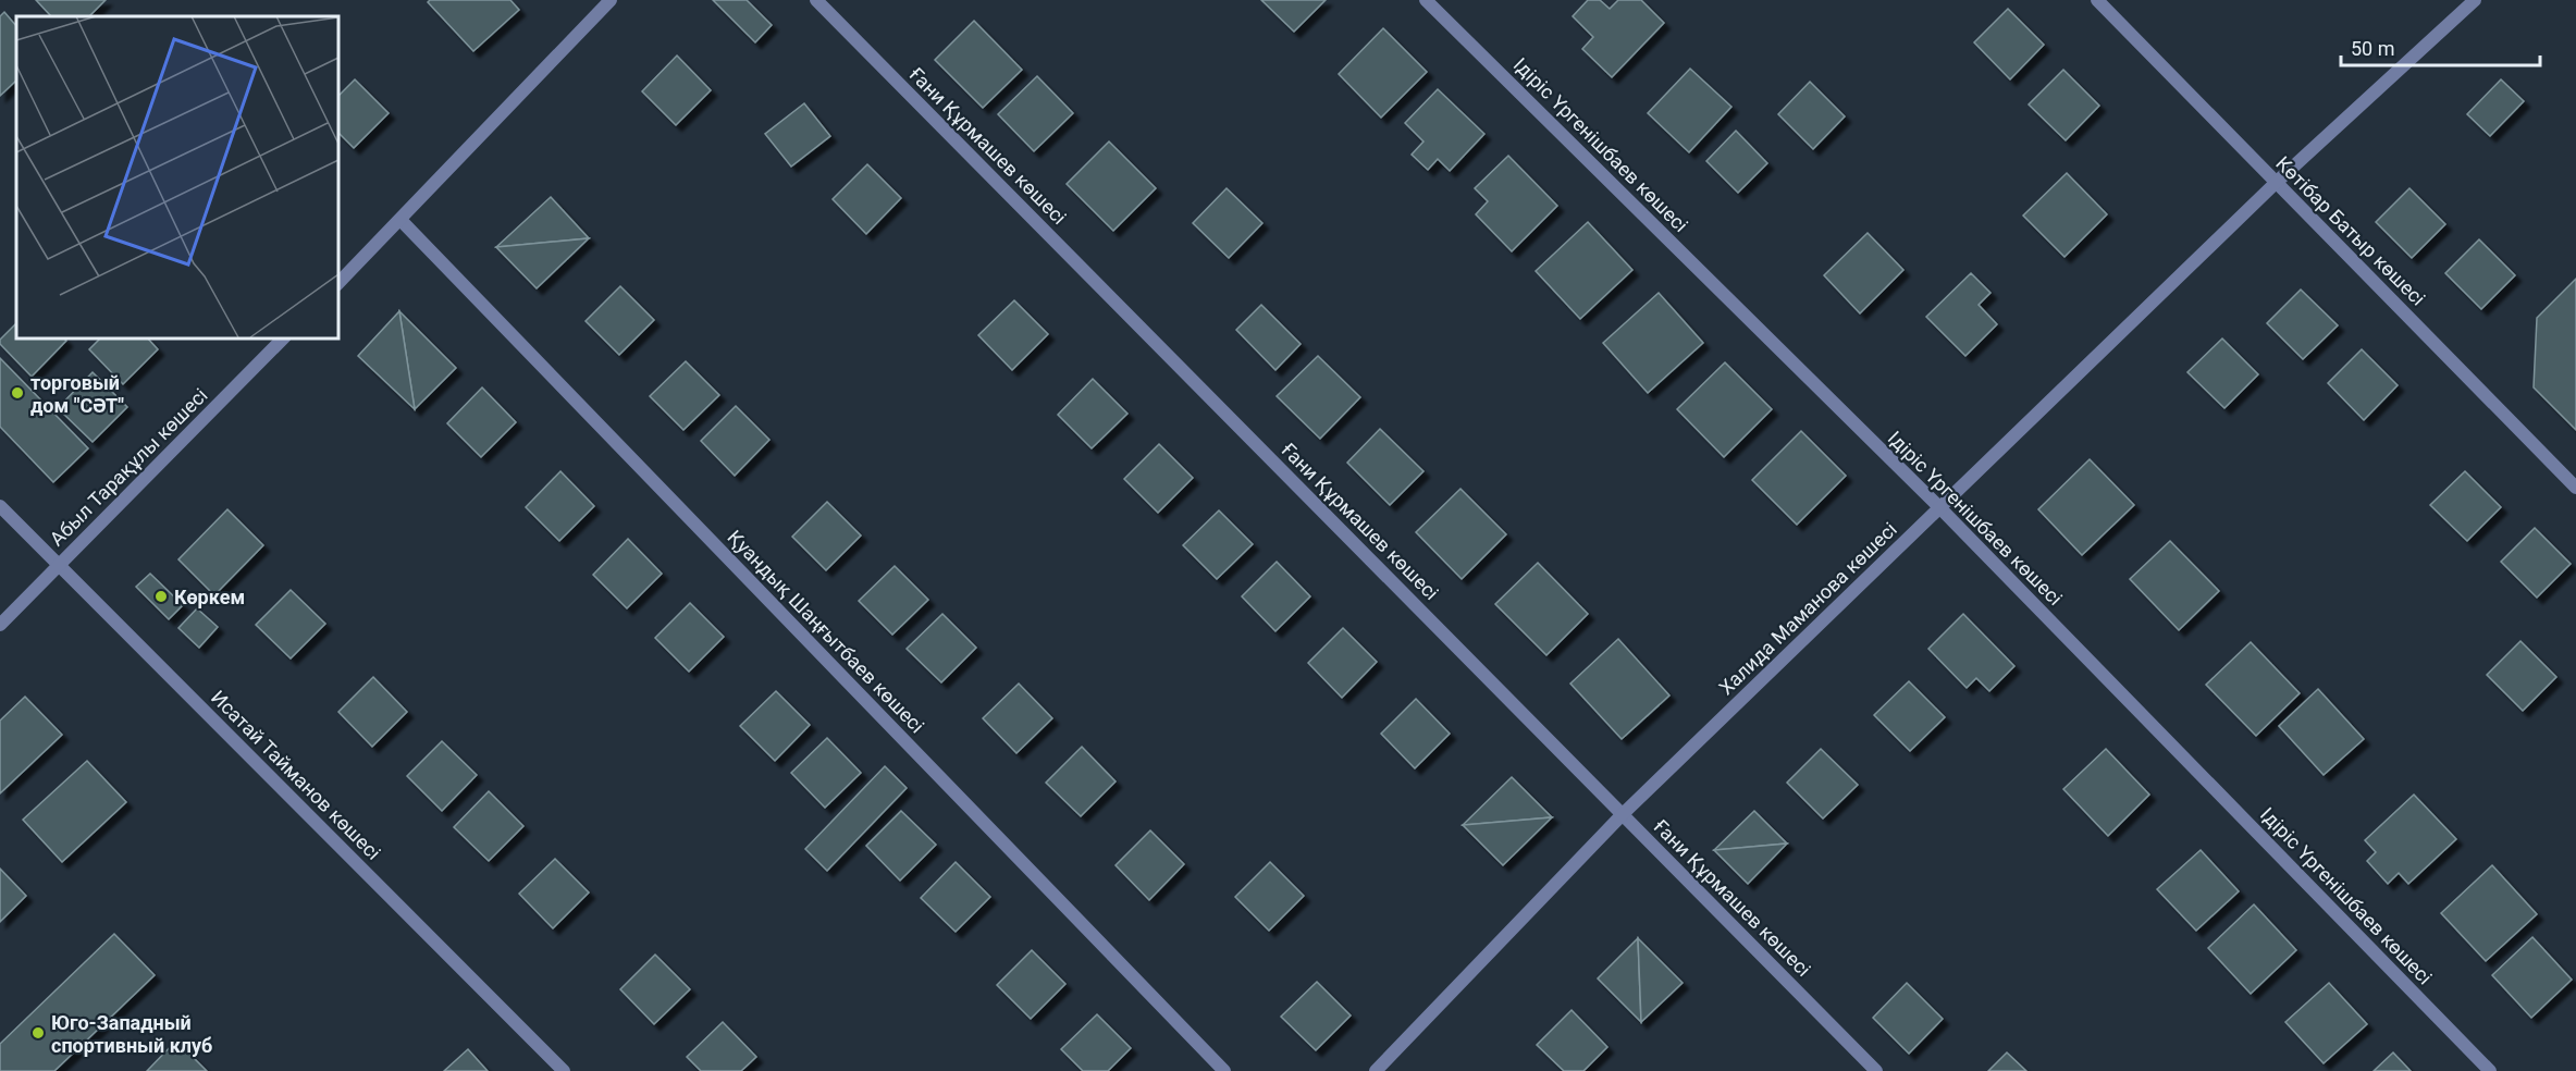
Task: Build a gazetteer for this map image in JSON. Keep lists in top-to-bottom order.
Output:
{
  "streets": {
    "street": [
      "Ідіріс Үргенішбаев көшесі",
      "Ғани Құрмашев көшесі",
      "Көтібар Батыр көшесі",
      "Абыл Тарақұлы көшесі",
      "Халида Маманова көшесі",
      "Қуандық Шаңғытбаев көшесі",
      "Исатай Тайманов көшесі"
    ]
  },
  "crossings": [
    ["Ідіріс Үргенішбаев көшесі", "Халида Маманова көшесі"],
    ["Ғани Құрмашев көшесі", "Халида Маманова көшесі"],
    ["Көтібар Батыр көшесі", "Халида Маманова көшесі"],
    ["Абыл Тарақұлы көшесі", "Исатай Тайманов көшесі"]
  ],
  "places": ["торговый дом \"СӘТ\"", "Көркем", "Юго-Западный спортивный клуб"],
  "scale_bar": "50 m"
}
